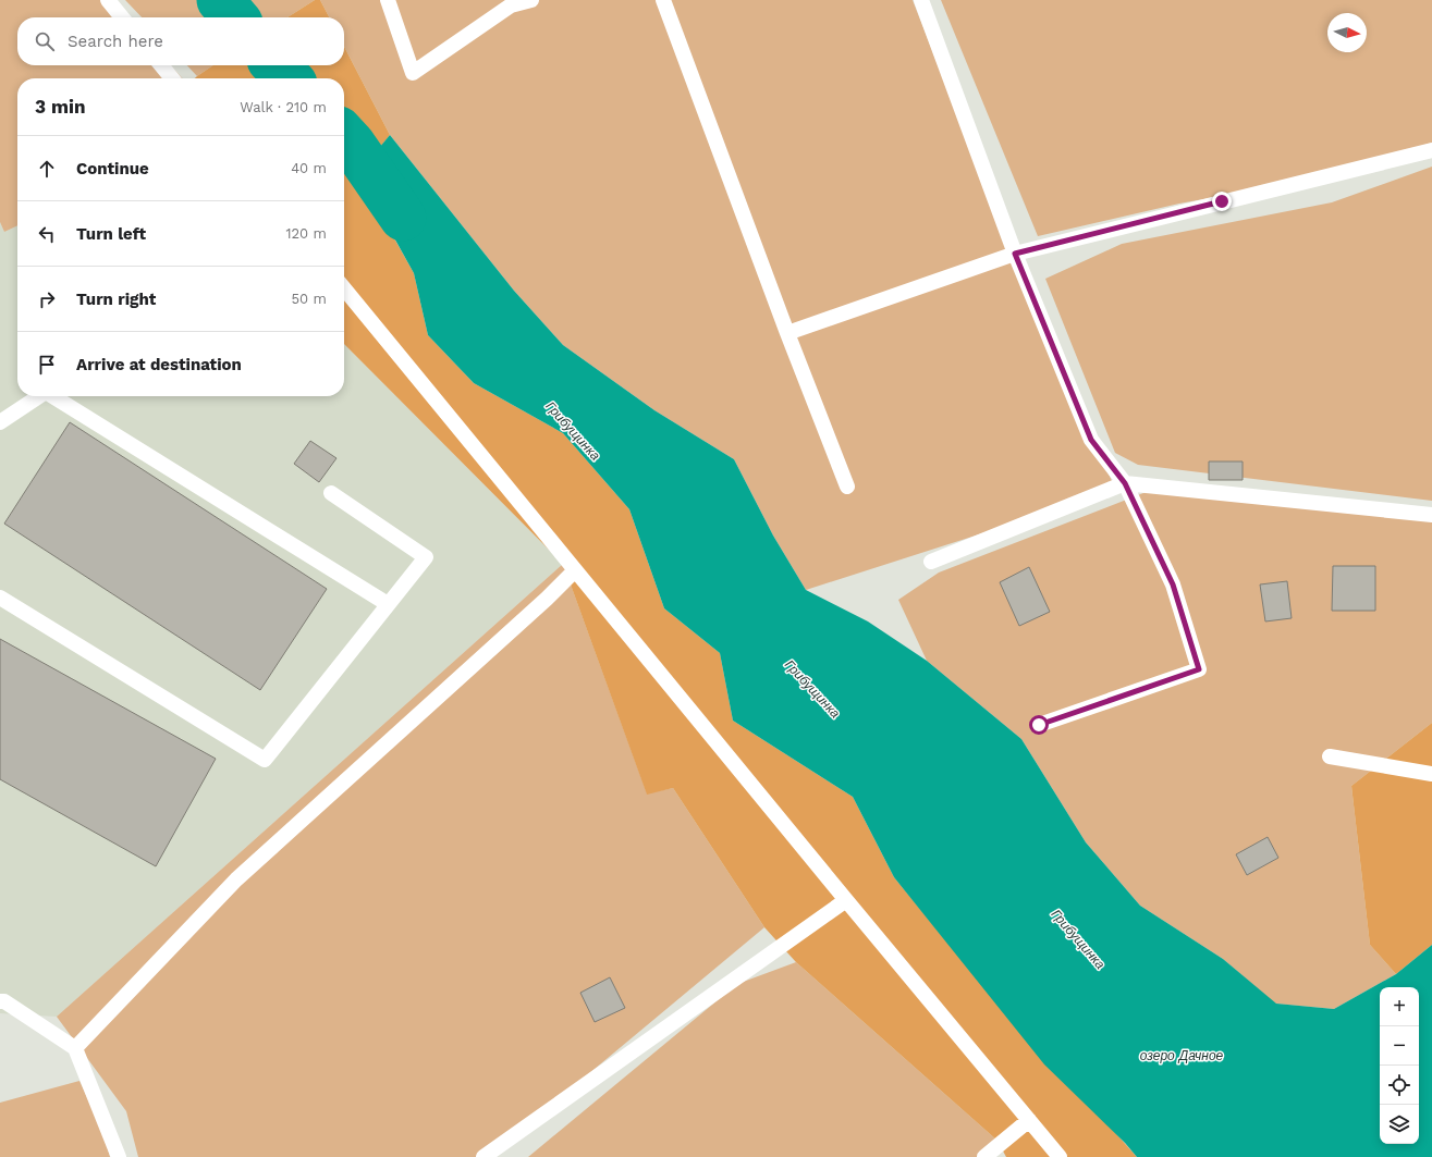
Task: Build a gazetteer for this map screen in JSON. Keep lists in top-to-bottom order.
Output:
{
  "water": ["Грибущинка", "озеро Дачное"],
  "north": "right",
  "page": {
    "search": "Search here",
    "heading": ["3 min", "Walk · 210 m"],
    "list": [
      ["Continue", "40 m"],
      ["Turn left", "120 m"],
      ["Turn right", "50 m"],
      "Arrive at destination"
    ],
    "map_buttons": ["+", "−"]
  }
}
